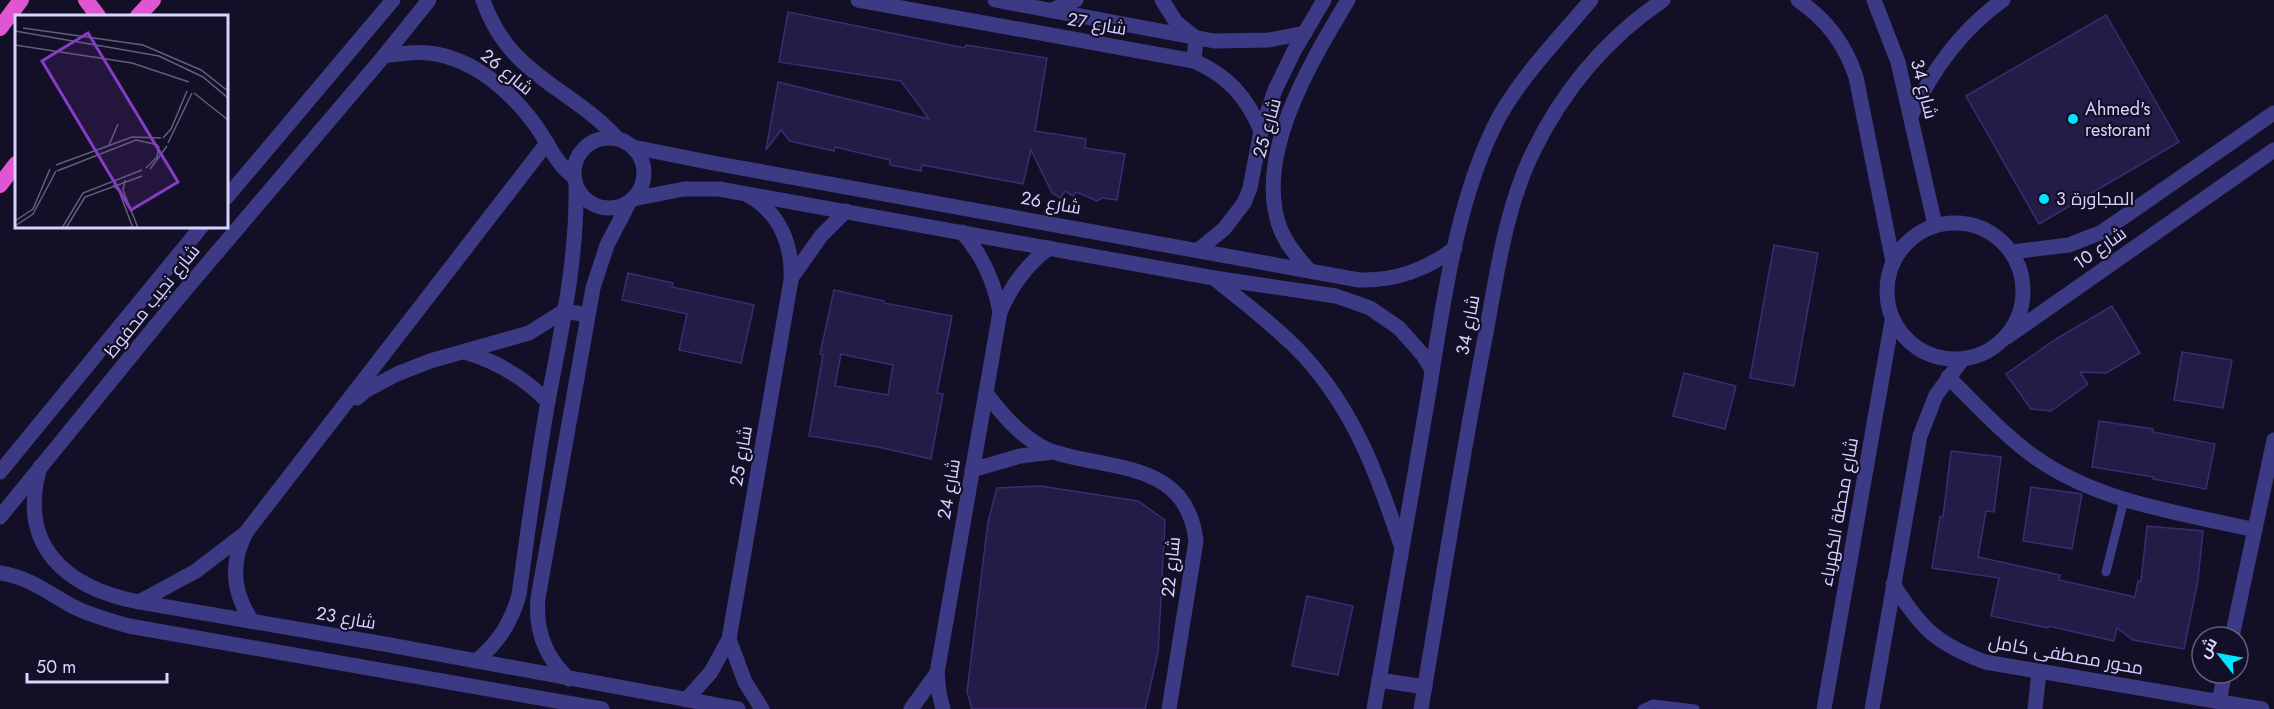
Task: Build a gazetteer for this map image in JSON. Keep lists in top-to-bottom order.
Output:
{
  "streets": {
    "street": [
      "شارع 27",
      "شارع 26",
      "شارع 34",
      "شارع 25",
      "شارع 10",
      "شارع نجيب محفوظ",
      "شارع 24",
      "شارع محطة الكهرباء",
      "شارع 22",
      "شارع 23",
      "محور مصطفى كامل"
    ]
  },
  "crossings": [
    ["شارع 27", "شارع 25"],
    ["شارع 26", "شارع 34"],
    ["شارع 26", "شارع 25"],
    ["شارع 26", "شارع نجيب محفوظ"],
    ["شارع 34", "شارع 10"],
    ["شارع 34", "شارع محطة الكهرباء"],
    ["شارع 25", "شارع 23"],
    ["شارع 10", "شارع محطة الكهرباء"],
    ["شارع نجيب محفوظ", "شارع 23"],
    ["شارع 24", "شارع 22"]
  ],
  "places": ["Ahmed's restorant", "المجاورة 3"],
  "scale_bar": "50 m",
  "north": "top left"
}
